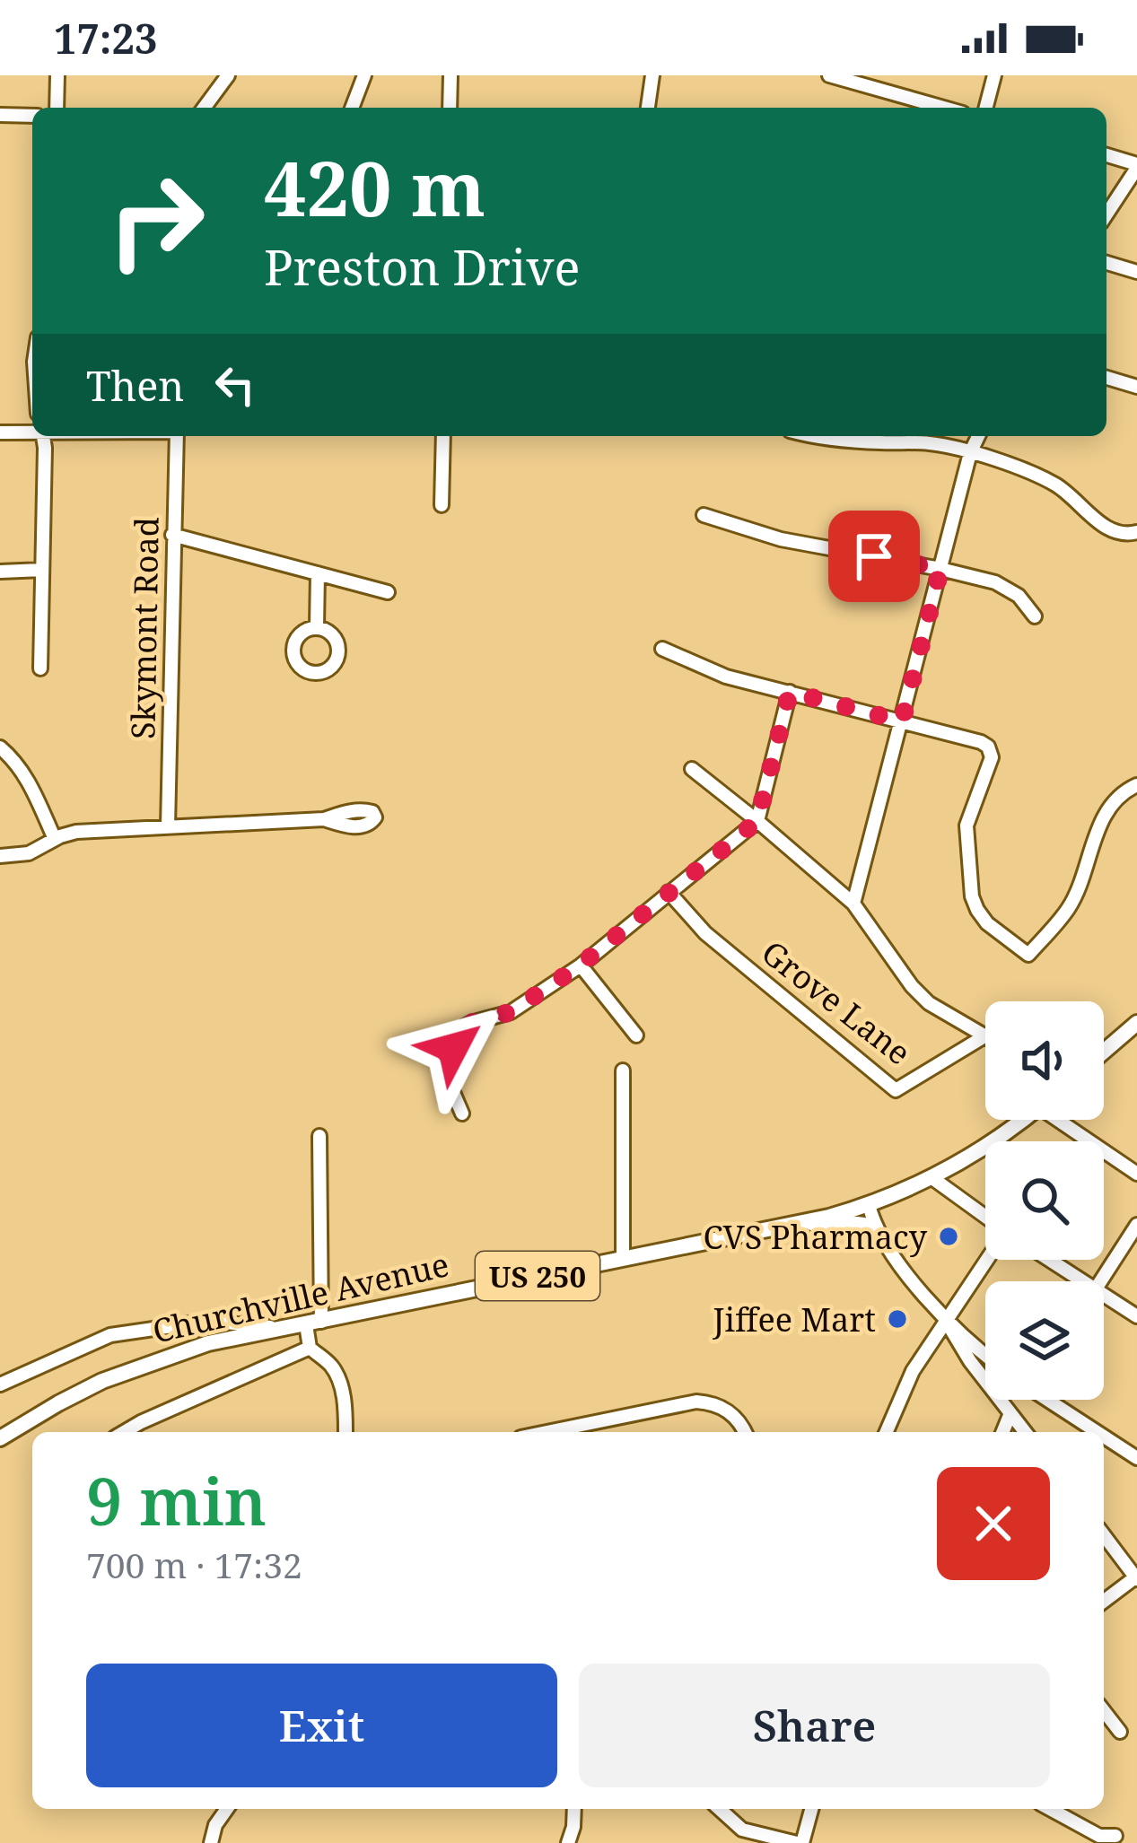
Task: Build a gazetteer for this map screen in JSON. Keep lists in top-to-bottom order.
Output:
{
  "streets": {
    "main road": ["US 250", "Churchville Avenue"],
    "street": ["Skymont Road", "Grove Lane"]
  },
  "places": ["CVS Pharmacy", "Jiffee Mart"],
  "page": {
    "status": "17:23",
    "turn": ["420 m", "Preston Drive"],
    "then": "Then",
    "heading": ["9 min", "700 m · 17:32"],
    "buttons": ["Exit", "Share"]
  }
}
